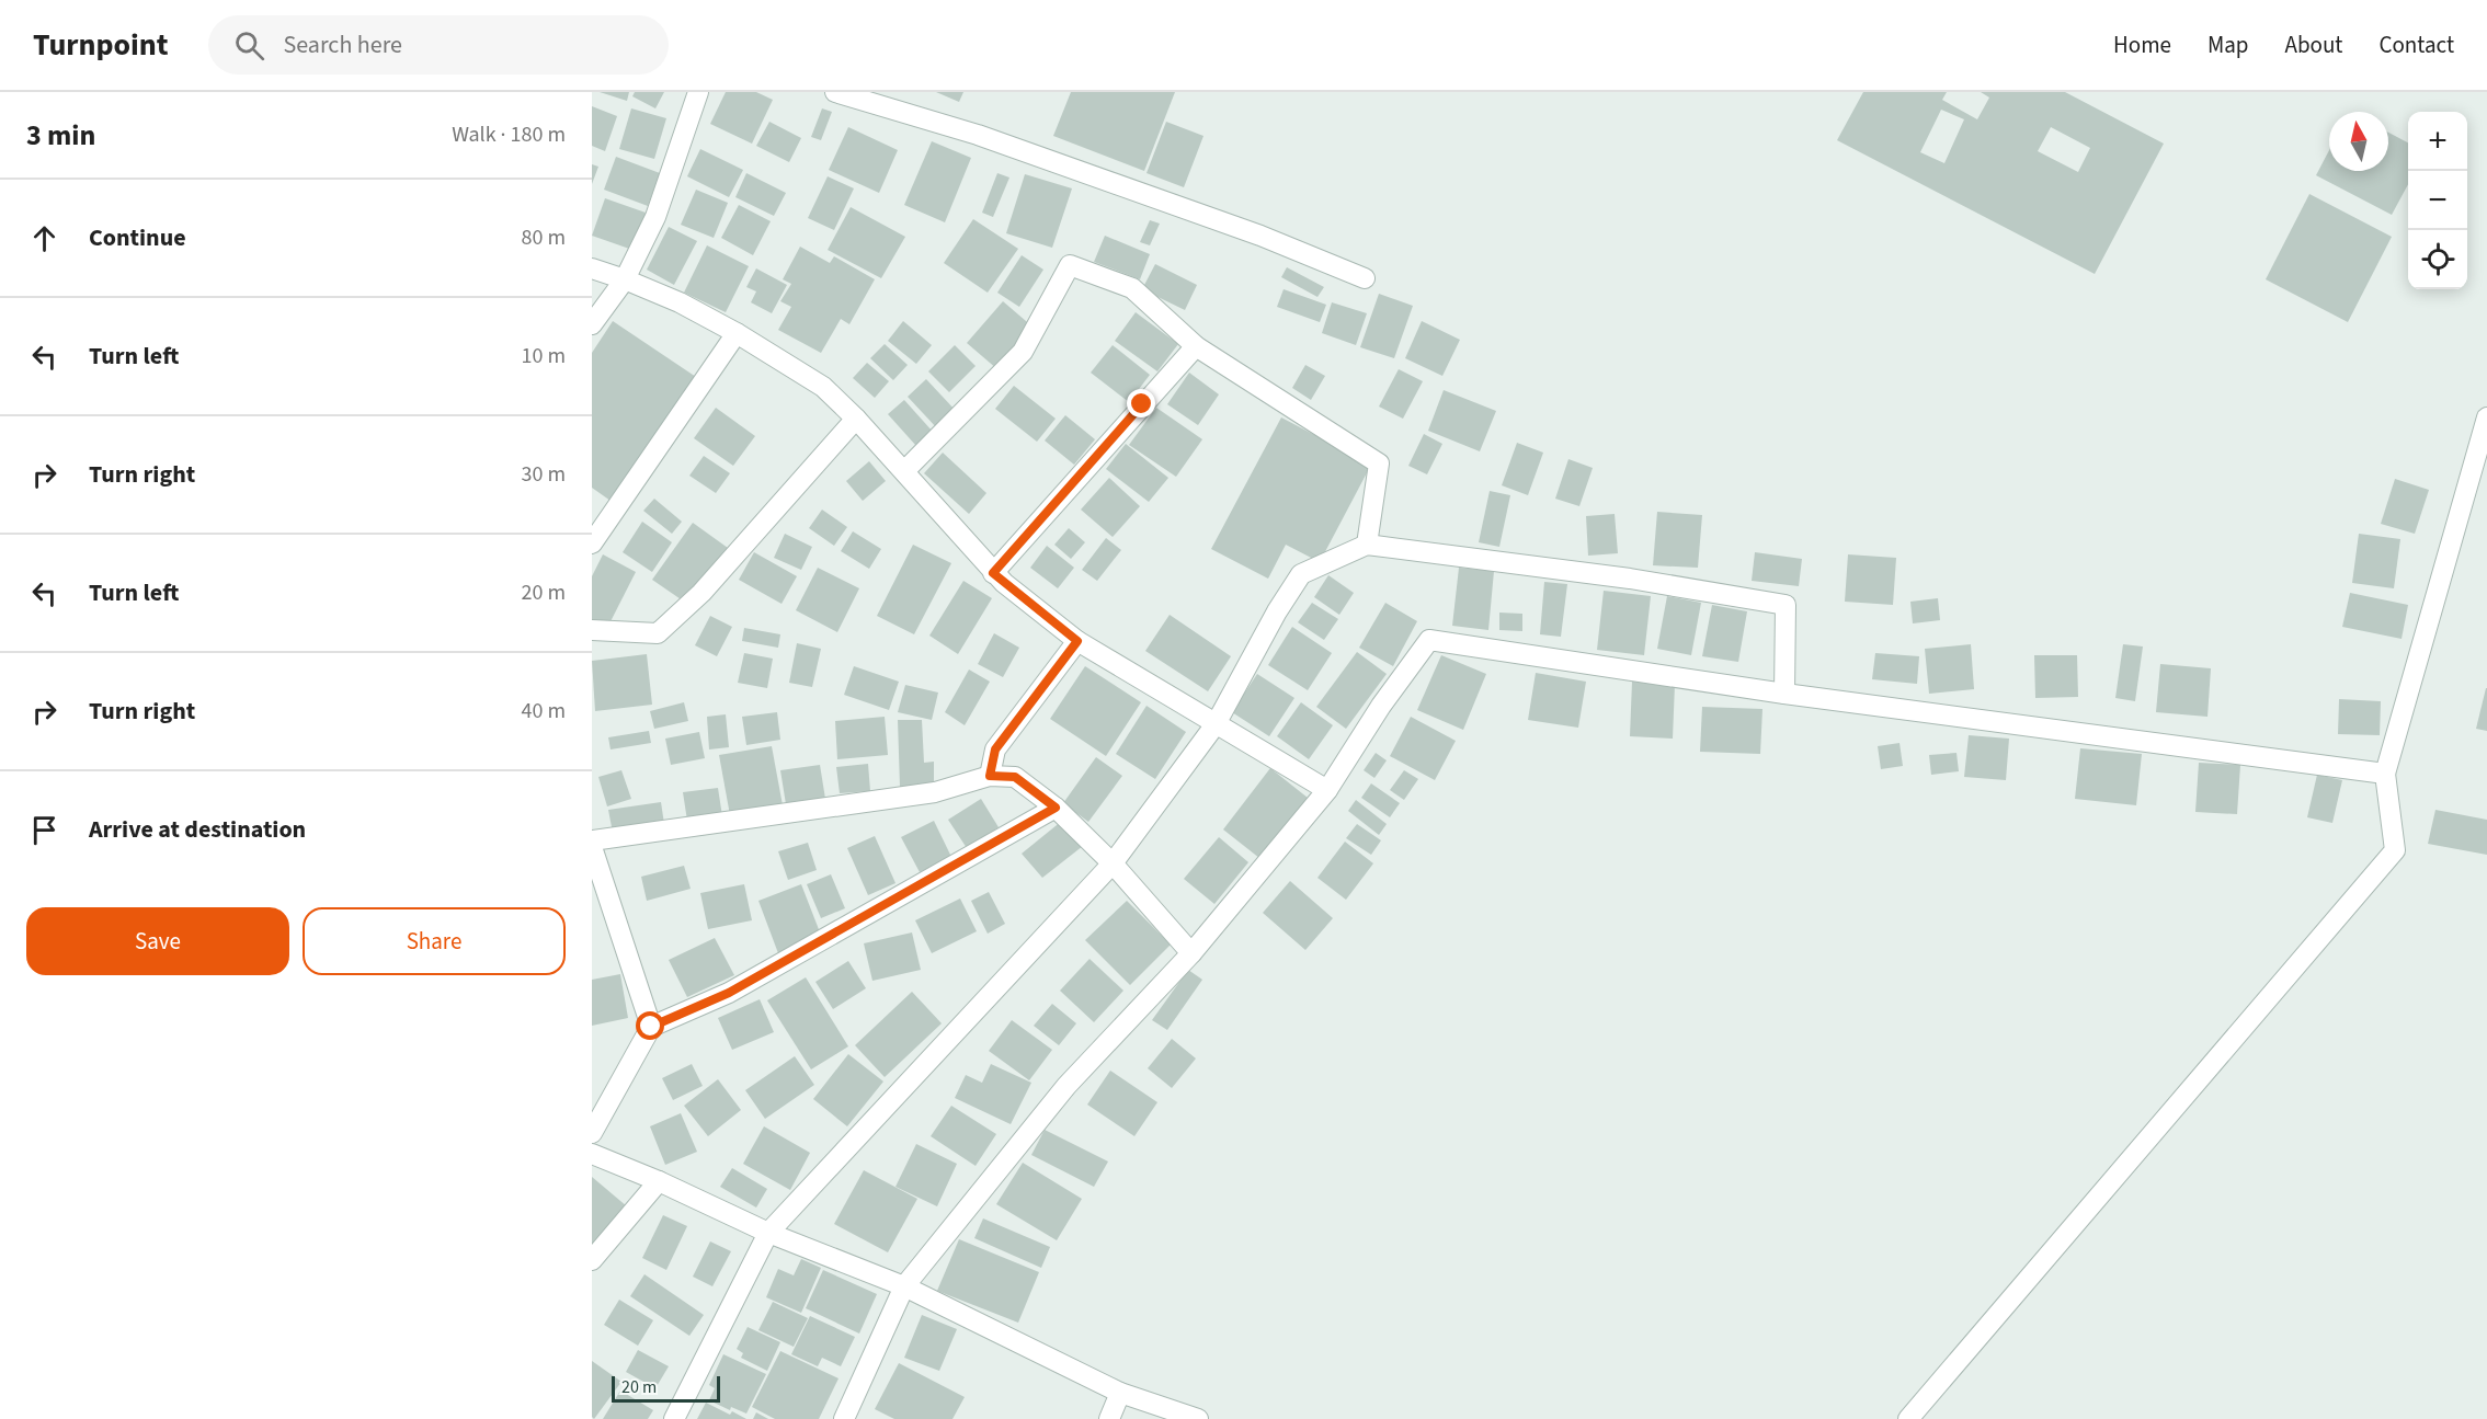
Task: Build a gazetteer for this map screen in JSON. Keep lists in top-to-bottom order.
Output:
{
  "scale_bar": "20 m",
  "north": "top",
  "page": {
    "header": "Turnpoint",
    "search": "Search here",
    "nav": [
      "Home",
      "Map",
      "About",
      "Contact"
    ],
    "heading": ["3 min", "Walk · 180 m"],
    "map_buttons": ["+", "−"],
    "list": [
      ["Continue", "80 m"],
      ["Turn left", "10 m"],
      ["Turn right", "30 m"],
      ["Turn left", "20 m"],
      ["Turn right", "40 m"],
      "Arrive at destination"
    ],
    "buttons": ["Save", "Share"],
    "scale": "20 m"
  }
}
